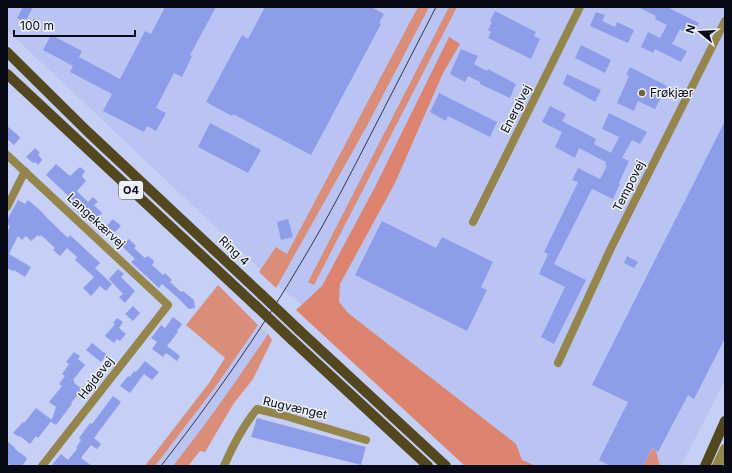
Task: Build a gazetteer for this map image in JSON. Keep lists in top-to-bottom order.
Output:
{
  "streets": {
    "main road": ["O4", "Ring 4"],
    "street": [
      "Energivej",
      "Tempovej",
      "Langekærvej",
      "Højdevej",
      "Rugvænget"
    ]
  },
  "crossings": [
    ["Langekærvej", "Højdevej"]
  ],
  "places": ["Frøkjær"],
  "scale_bar": "100 m",
  "north": "left"
}
